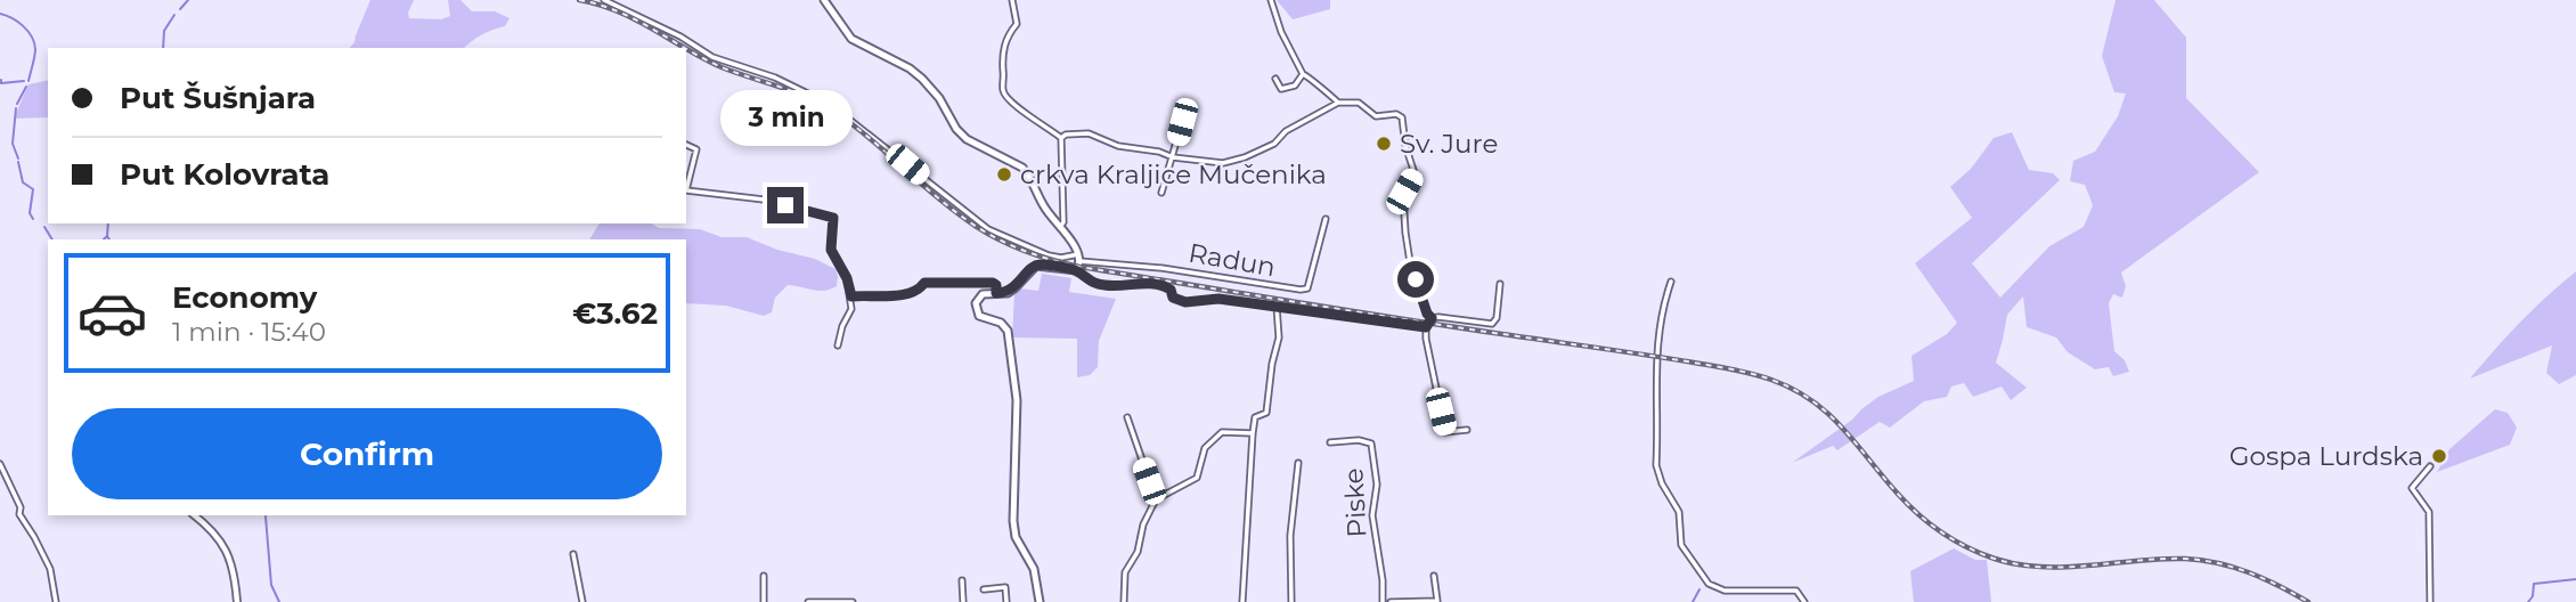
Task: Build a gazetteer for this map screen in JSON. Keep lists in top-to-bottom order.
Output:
{
  "streets": {
    "street": ["Radun", "Piske"]
  },
  "places": ["Sv. Jure", "crkva Kraljice Mučenika", "Gospa Lurdska"],
  "page": {
    "banner": ["Put Šušnjara", "Put Kolovrata"],
    "bubble": "3 min",
    "list": [
      {
        "name": "Economy",
        "note": "1 min · 15:40",
        "value": "€3.62"
      }
    ],
    "buttons": "Confirm"
  }
}
